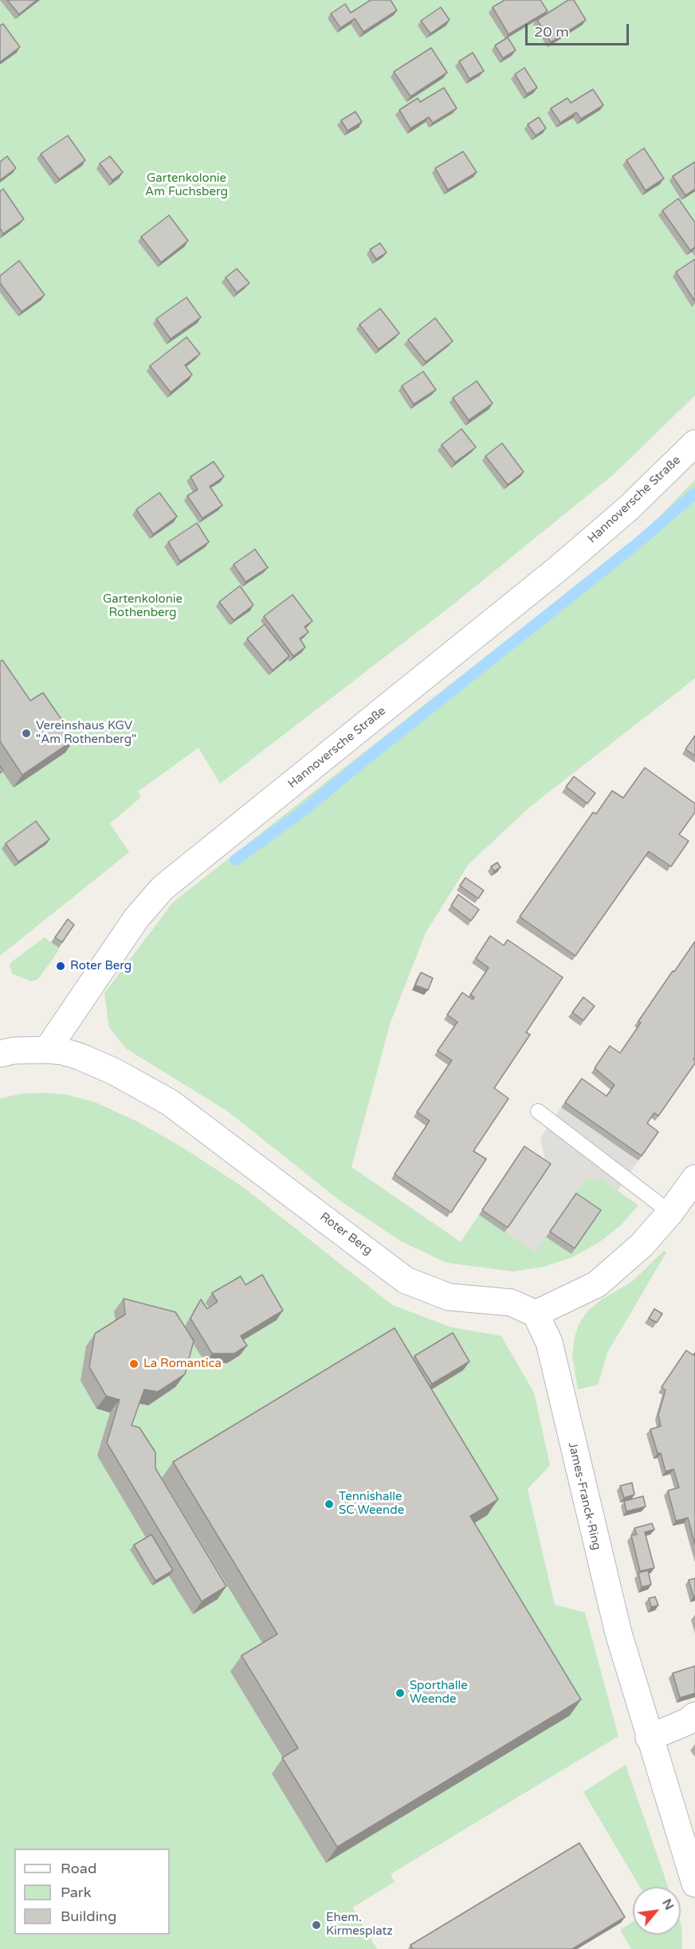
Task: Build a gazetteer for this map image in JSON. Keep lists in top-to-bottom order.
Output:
{
  "streets": {
    "street": ["Hannoversche Straße", "Roter Berg", "James-Franck-Ring"]
  },
  "crossings": [
    ["Hannoversche Straße", "Roter Berg"],
    ["Roter Berg", "James-Franck-Ring"]
  ],
  "parks": ["Gartenkolonie Am Fuchsberg", "Gartenkolonie Rothenberg"],
  "places": [
    "Vereinshaus KGV \"Am Rothenberg\"",
    "Roter Berg",
    "La Romantica",
    "Tennishalle SC Weende",
    "Sporthalle Weende",
    "Ehem. Kirmesplatz"
  ],
  "legend": ["Road", "Park", "Building"],
  "scale_bar": "20 m",
  "north": "top right"
}
